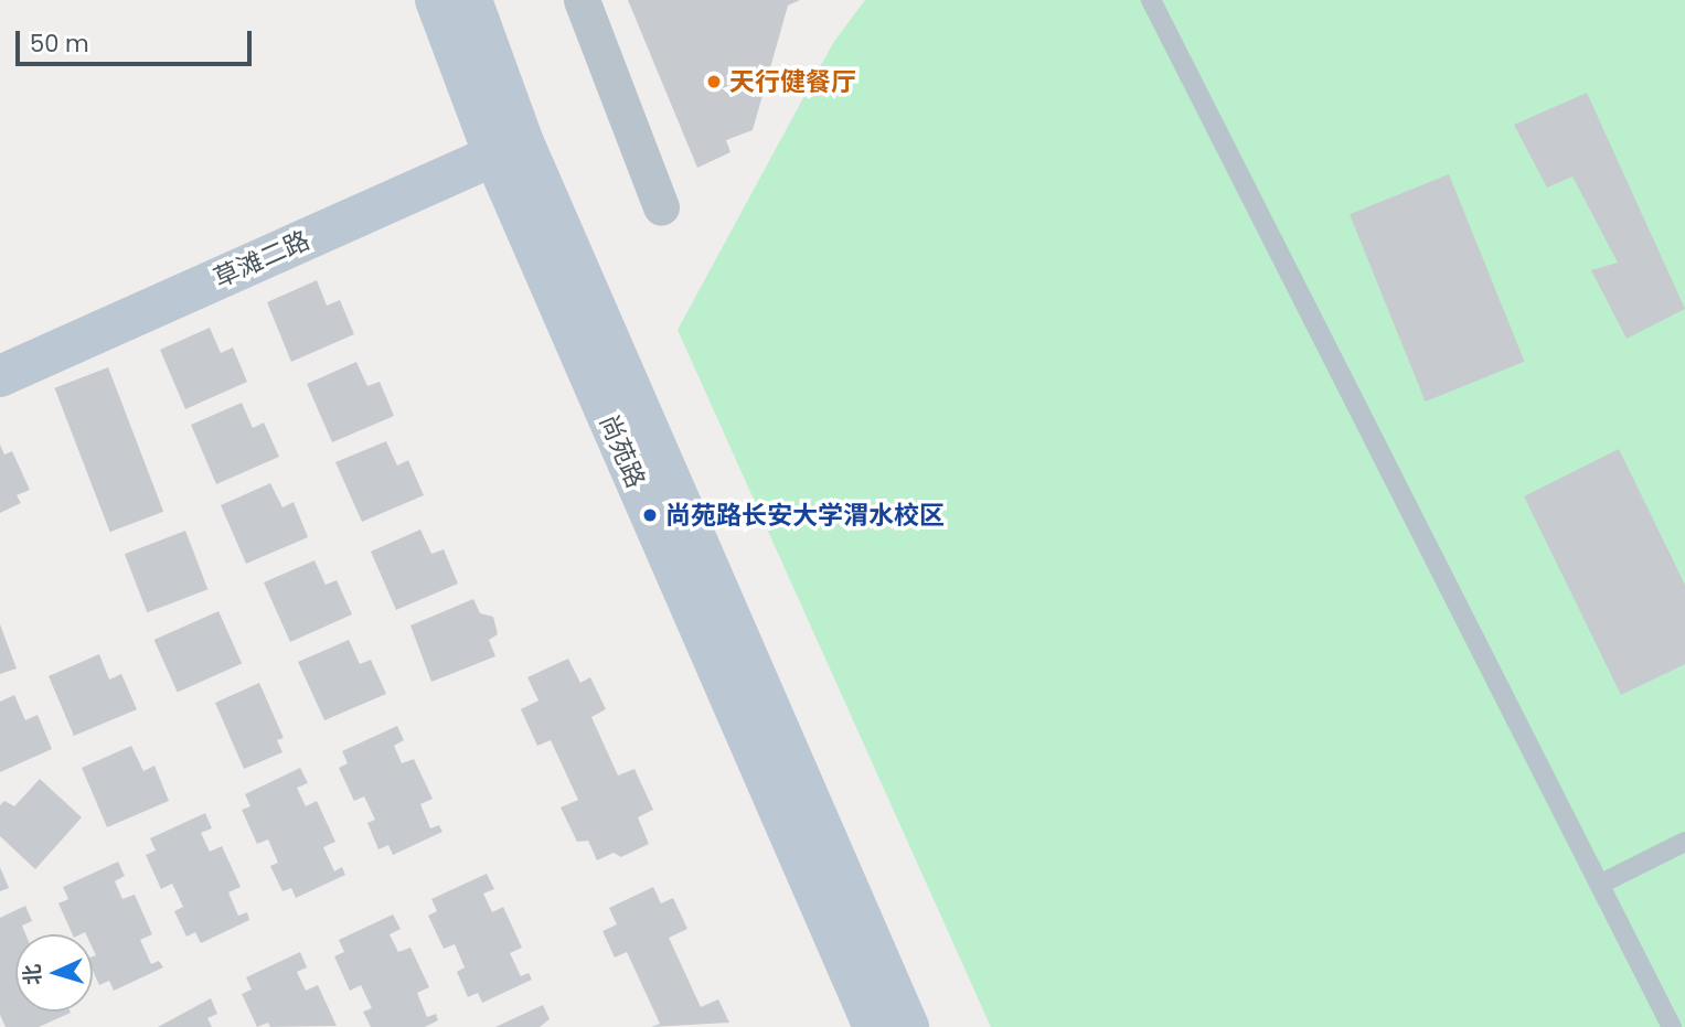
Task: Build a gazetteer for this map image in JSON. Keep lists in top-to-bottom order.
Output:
{
  "streets": {
    "main road": ["草滩二路", "尚苑路"]
  },
  "crossings": [
    ["草滩二路", "尚苑路"]
  ],
  "places": ["天行健餐厅", "尚苑路长安大学渭水校区"],
  "scale_bar": "50 m",
  "north": "left"
}
